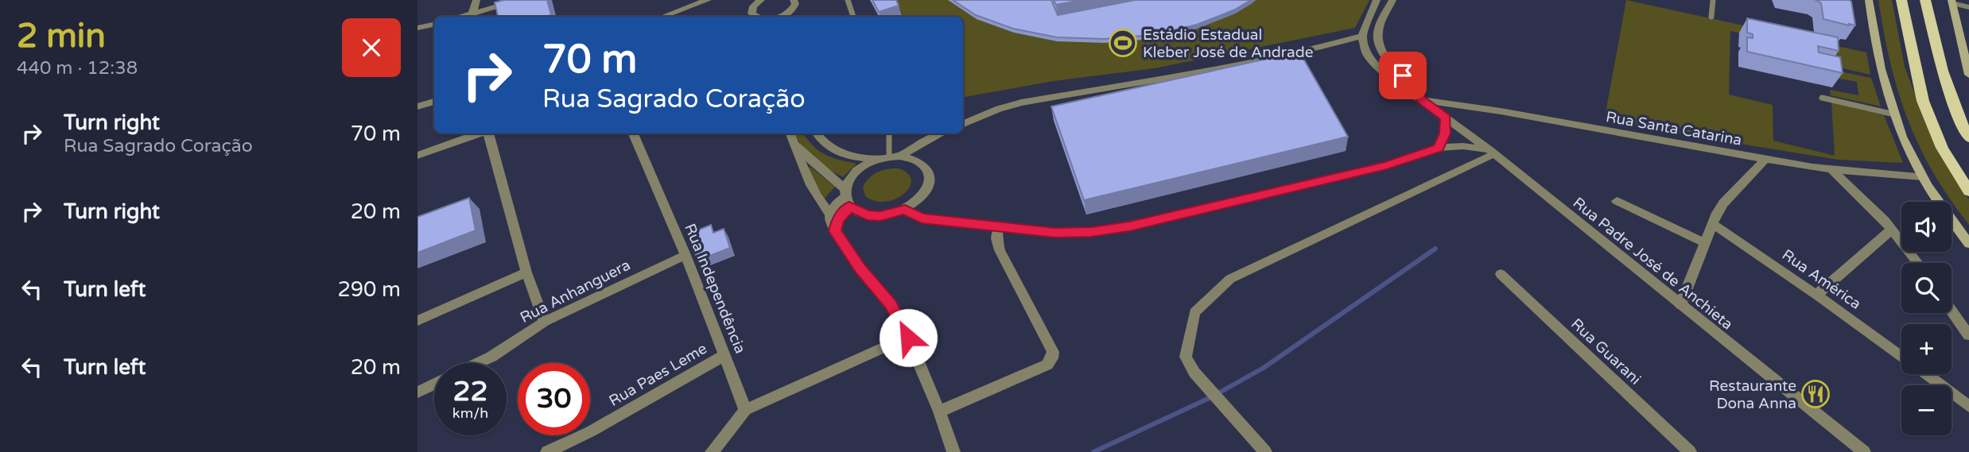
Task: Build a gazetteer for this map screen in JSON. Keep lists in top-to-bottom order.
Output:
{
  "streets": {
    "street": [
      "Rua Santa Catarina",
      "Rua Padre José de Anchieta",
      "Rua América",
      "Rua Independência",
      "Rua Anhanguera",
      "Rua Guarani",
      "Rua Paes Leme"
    ]
  },
  "crossings": [
    ["Rua Santa Catarina", "Rua Padre José de Anchieta"],
    ["Rua Independência", "Rua Anhanguera"],
    ["Rua Independência", "Rua Paes Leme"]
  ],
  "places": {
    "sports": ["Estádio Estadual Kleber José de Andrade"],
    "restaurant": ["Restaurante Dona Anna"]
  },
  "page": {
    "heading": ["2 min", "440 m · 12:38"],
    "turn": ["70 m", "Rua Sagrado Coração"],
    "list": [
      {
        "name": "Turn right",
        "note": "Rua Sagrado Coração",
        "value": "70 m"
      },
      {
        "name": "Turn right",
        "value": "20 m"
      },
      {
        "name": "Turn left",
        "value": "290 m"
      },
      {
        "name": "Turn left",
        "value": "20 m"
      }
    ],
    "map_buttons": ["+", "−"],
    "speed": "22 km/h",
    "limit": "30"
  }
}
